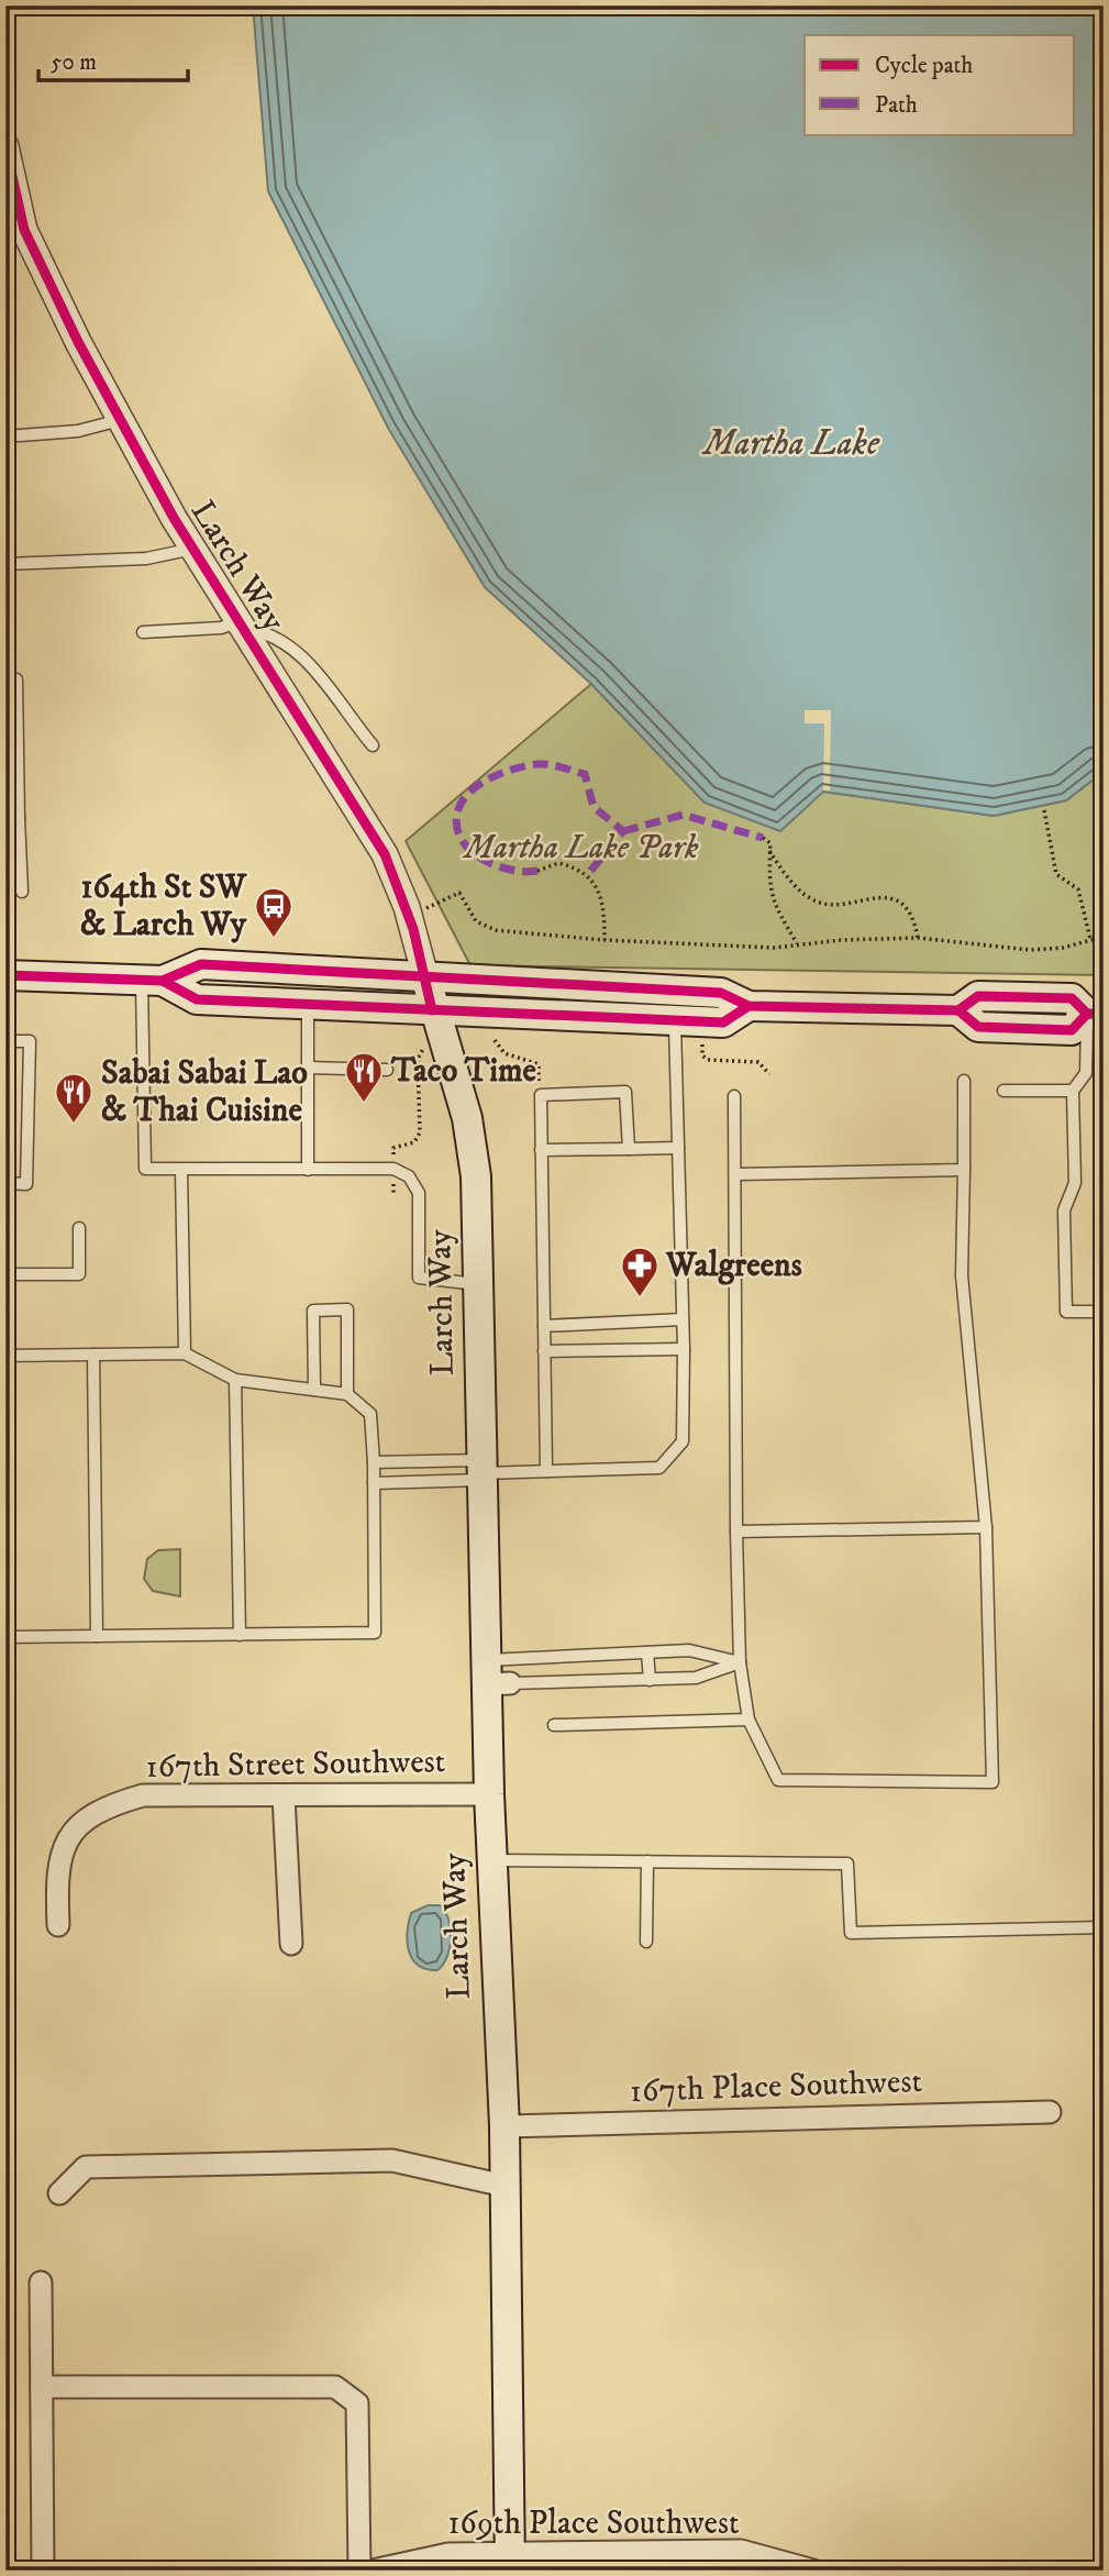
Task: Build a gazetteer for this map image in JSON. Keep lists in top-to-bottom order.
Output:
{
  "streets": {
    "main road": ["Larch Way"],
    "street": ["167th Street Southwest", "167th Place Southwest", "169th Place Southwest"]
  },
  "crossings": [
    ["Larch Way", "167th Street Southwest"],
    ["Larch Way", "167th Place Southwest"],
    ["Larch Way", "169th Place Southwest"]
  ],
  "water": ["Martha Lake"],
  "parks": ["Martha Lake Park"],
  "places": {
    "bus stop": ["164th St SW & Larch Wy"],
    "restaurant": ["Taco Time", "Sabai Sabai Lao & Thai Cuisine"],
    "pharmacy": ["Walgreens"]
  },
  "legend": ["Cycle path", "Path"],
  "scale_bar": "50 m"
}
